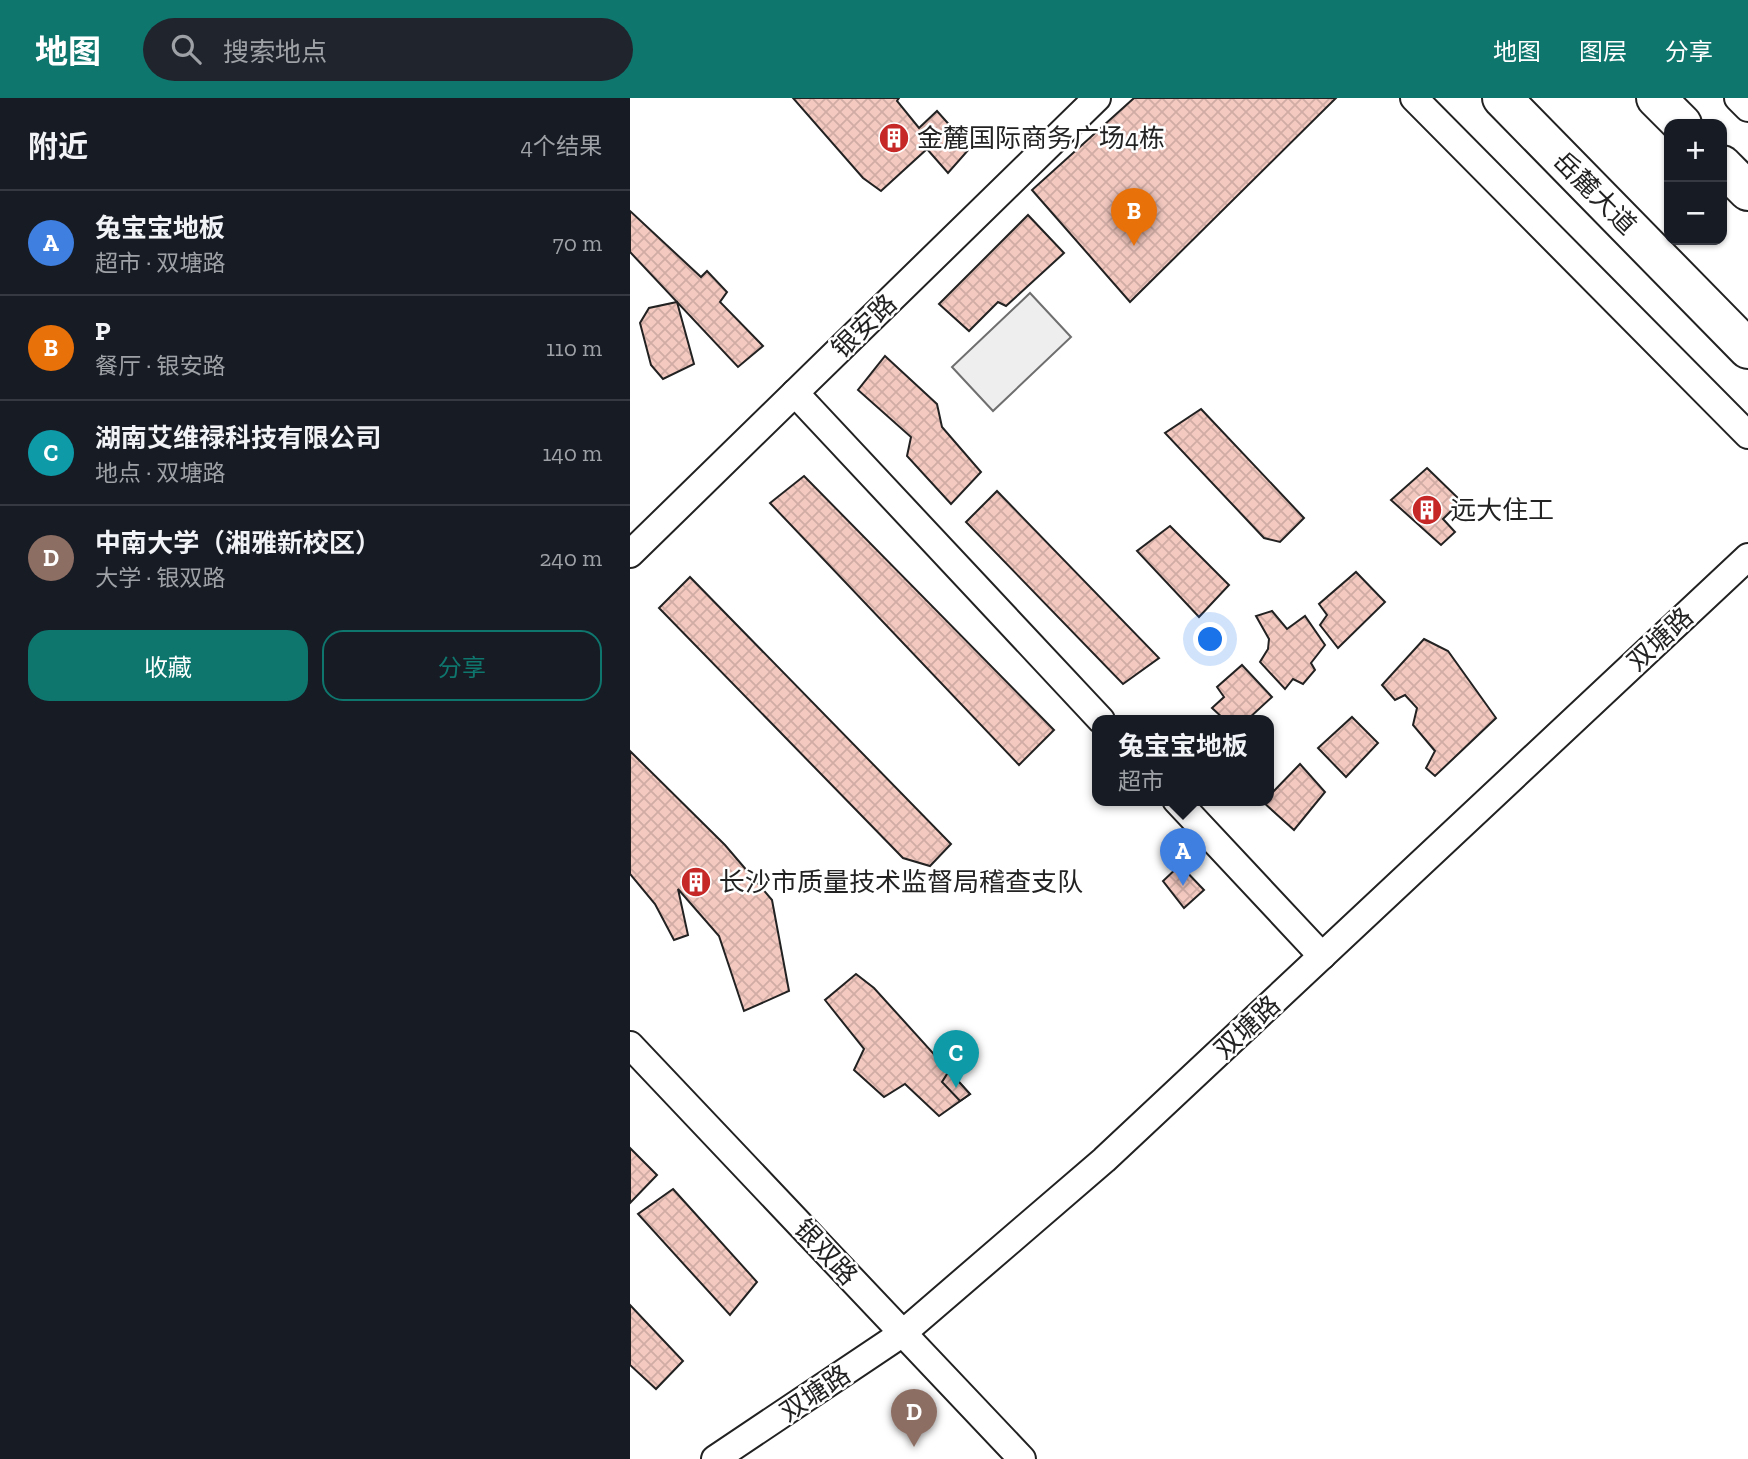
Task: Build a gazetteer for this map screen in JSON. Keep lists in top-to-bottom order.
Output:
{
  "streets": {
    "highway": ["岳麓大道"],
    "street": ["银安路", "双塘路", "银双路"]
  },
  "crossings": [
    ["双塘路", "银双路"]
  ],
  "places": {
    "building": ["金麓国际商务广场4栋", "远大住工", "长沙市质量技术监督局稽查支队"]
  },
  "page": {
    "header": "地图",
    "search": "搜索地点",
    "nav": ["地图", "图层", "分享"],
    "heading": ["附近", "4个结果"],
    "map_buttons": ["+", "−"],
    "pins": [
      "B",
      "A",
      "C",
      "D"
    ],
    "list": [
      {
        "mark": "A",
        "name": "兔宝宝地板",
        "note": "超市 · 双塘路",
        "value": "70 m"
      },
      {
        "mark": "B",
        "name": "P",
        "note": "餐厅 · 银安路",
        "value": "110 m"
      },
      {
        "mark": "C",
        "name": "湖南艾维禄科技有限公司",
        "note": "地点 · 双塘路",
        "value": "140 m"
      },
      {
        "mark": "D",
        "name": "中南大学（湘雅新校区）",
        "note": "大学 · 银双路",
        "value": "240 m"
      }
    ],
    "buttons": ["收藏", "分享"],
    "popup": ["兔宝宝地板", "超市"]
  }
}
